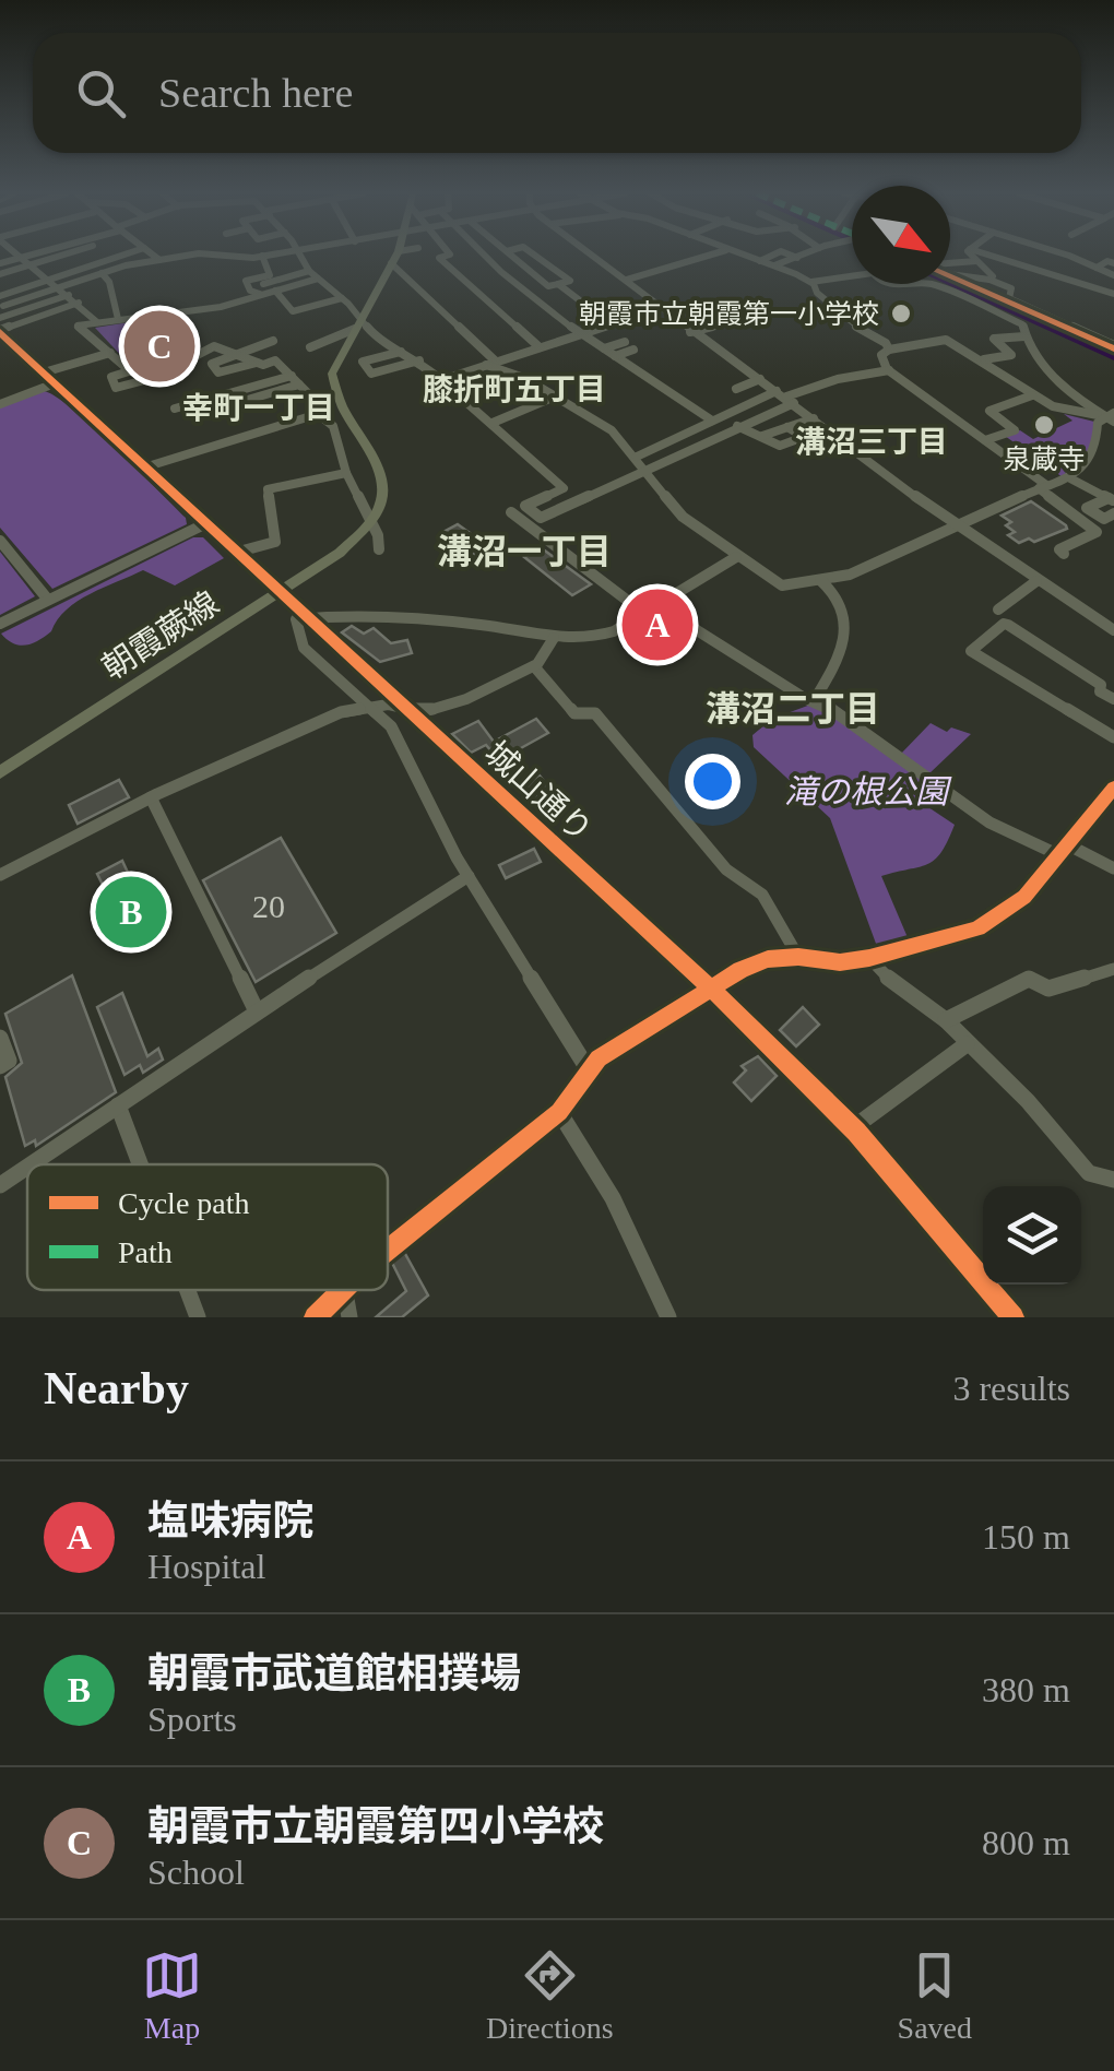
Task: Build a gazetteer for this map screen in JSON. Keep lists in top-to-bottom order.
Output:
{
  "streets": {
    "main road": ["朝霞蕨線"],
    "street": ["城山通り"]
  },
  "crossings": [
    ["朝霞蕨線", "城山通り"]
  ],
  "districts": [
    "膝折町五丁目",
    "幸町一丁目",
    "溝沼三丁目",
    "溝沼一丁目",
    "溝沼二丁目"
  ],
  "parks": ["滝の根公園"],
  "places": ["朝霞市立朝霞第一小学校", "泉蔵寺"],
  "house_numbers": ["20"],
  "legend": ["Cycle path", "Path"],
  "north": "bottom right",
  "page": {
    "search": "Search here",
    "pins": ["C", "A", "B"],
    "heading": ["Nearby", "3 results"],
    "list": [
      {
        "mark": "A",
        "name": "塩味病院",
        "note": "Hospital",
        "value": "150 m"
      },
      {
        "mark": "B",
        "name": "朝霞市武道館相撲場",
        "note": "Sports",
        "value": "380 m"
      },
      {
        "mark": "C",
        "name": "朝霞市立朝霞第四小学校",
        "note": "School",
        "value": "800 m"
      }
    ],
    "nav": ["Map", "Directions", "Saved"]
  }
}
